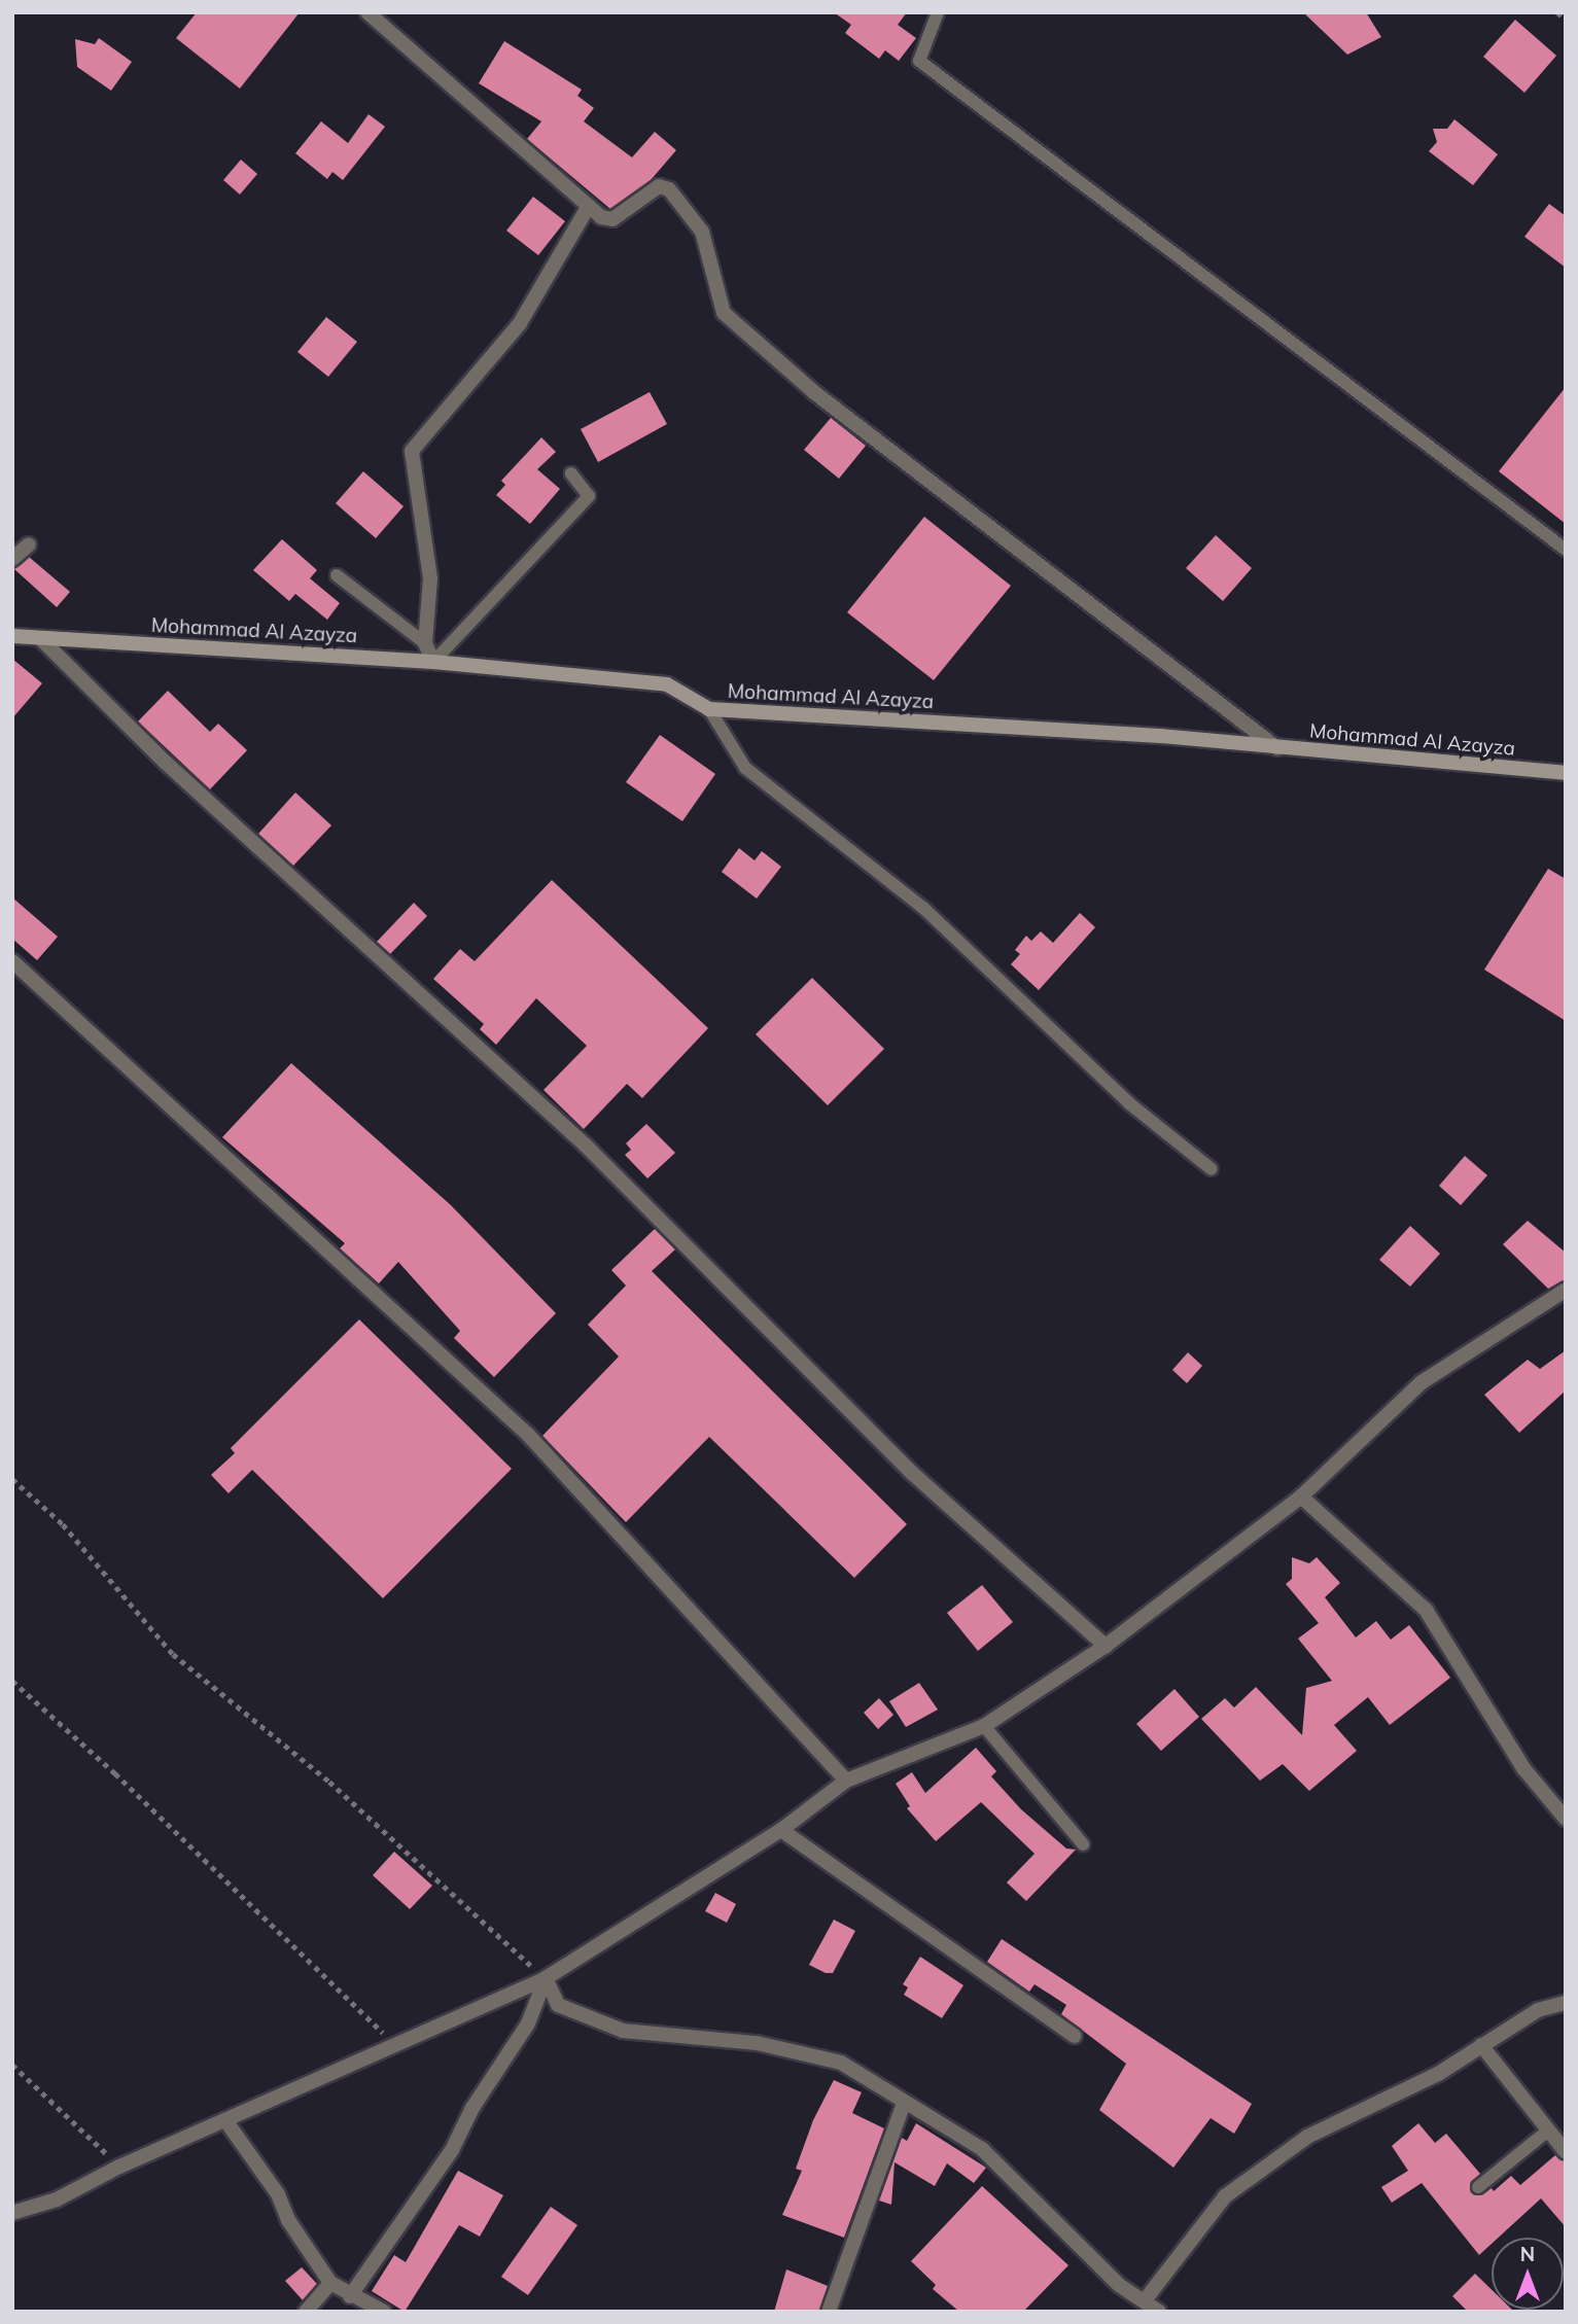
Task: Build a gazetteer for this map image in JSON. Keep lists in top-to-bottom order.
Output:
{
  "streets": {
    "main road": ["Mohammad Al Azayza"]
  },
  "north": "top"
}
